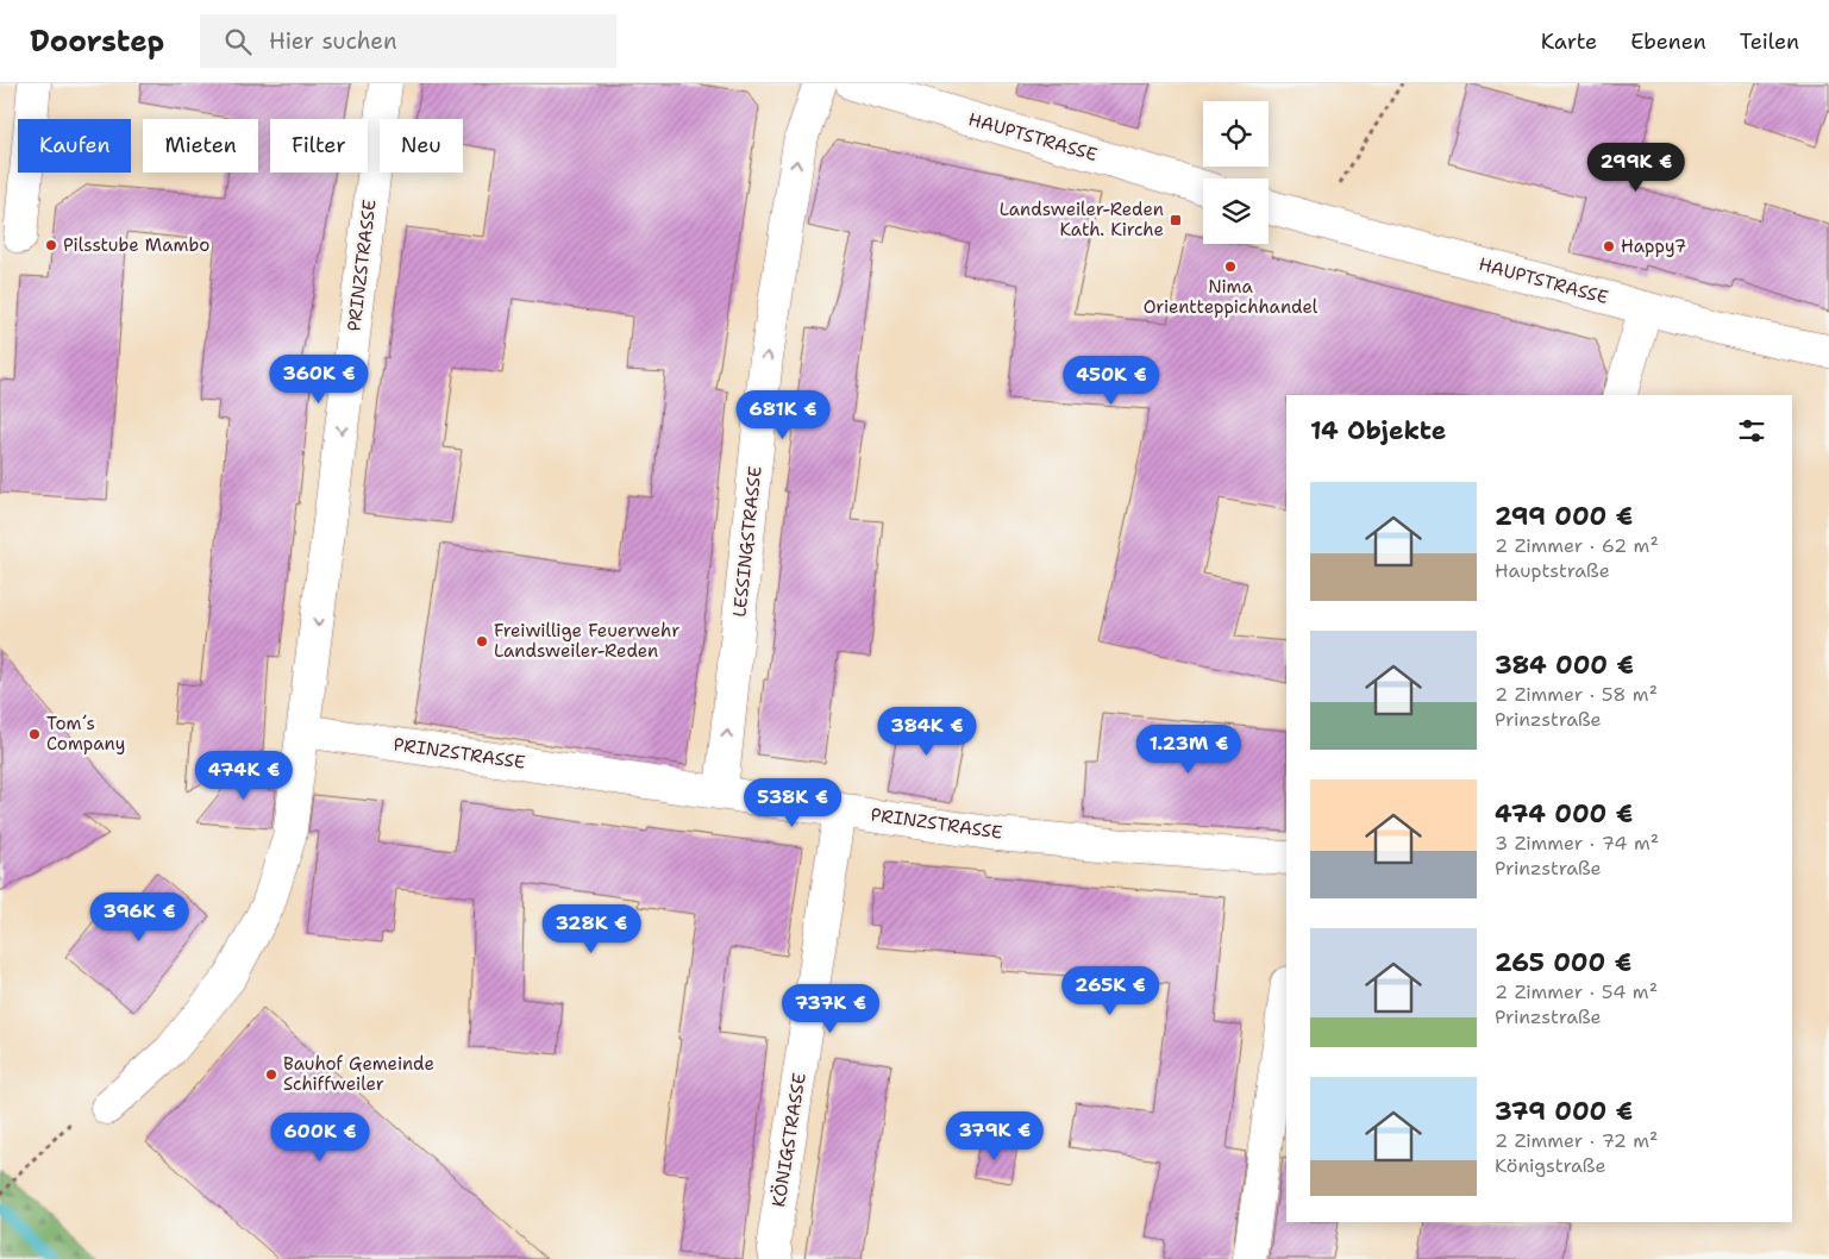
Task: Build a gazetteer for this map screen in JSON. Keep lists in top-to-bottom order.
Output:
{
  "streets": {
    "street": [
      "HAUPTSTRASSE",
      "PRINZSTRASSE",
      "LESSINGSTRASSE",
      "KÖNIGSTRASSE"
    ]
  },
  "crossings": [
    ["PRINZSTRASSE", "LESSINGSTRASSE"],
    ["PRINZSTRASSE", "KÖNIGSTRASSE"]
  ],
  "one_way": ["LESSINGSTRASSE"],
  "places": {
    "transit": ["Landsweiler-Reden Kath. Kirche"],
    "other": [
      "Pilsstube Mambo",
      "Happy7",
      "Nima Orientteppichhandel",
      "Freiwillige Feuerwehr Landsweiler-Reden",
      "Tom´s Company",
      "Bauhof Gemeinde Schiffweiler"
    ]
  },
  "page": {
    "header": "Doorstep",
    "search": "Hier suchen",
    "nav": ["Karte", "Ebenen", "Teilen"],
    "chip": [
      "Kaufen",
      "Mieten",
      "Filter",
      "Neu"
    ],
    "price": [
      "299K €",
      "360K €",
      "450K €",
      "681K €",
      "384K €",
      "1.23M €",
      "474K €",
      "538K €",
      "396K €",
      "328K €",
      "265K €",
      "737K €",
      "379K €",
      "600K €"
    ],
    "heading": "14 Objekte",
    "list": [
      {
        "name": "299 000 €",
        "note": "2 Zimmer · 62 m² · Hauptstraße"
      },
      {
        "name": "384 000 €",
        "note": "2 Zimmer · 58 m² · Prinzstraße"
      },
      {
        "name": "474 000 €",
        "note": "3 Zimmer · 74 m² · Prinzstraße"
      },
      {
        "name": "265 000 €",
        "note": "2 Zimmer · 54 m² · Prinzstraße"
      },
      {
        "name": "379 000 €",
        "note": "2 Zimmer · 72 m² · Königstraße"
      }
    ]
  }
}
